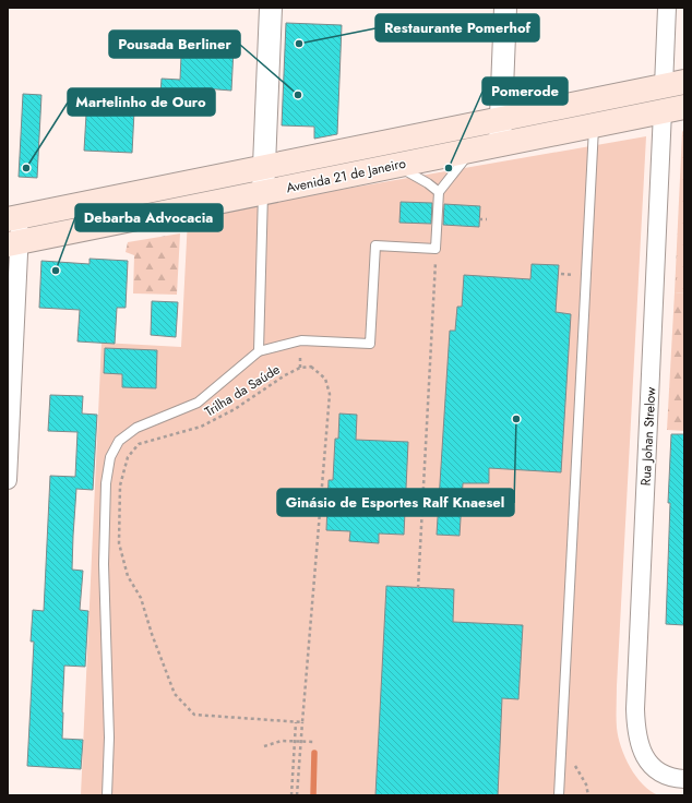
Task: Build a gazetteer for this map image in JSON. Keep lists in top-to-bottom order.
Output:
{
  "streets": {
    "main road": ["Avenida 21 de Janeiro"],
    "street": ["Rua Johan Strelow"],
    "path": ["Trilha da Saúde"]
  },
  "crossings": [
    ["Avenida 21 de Janeiro", "Rua Johan Strelow"]
  ],
  "places": [
    "Restaurante Pomerhof",
    "Pousada Berliner",
    "Martelinho de Ouro",
    "Pomerode",
    "Debarba Advocacia",
    "Ginásio de Esportes Ralf Knaesel"
  ]
}
